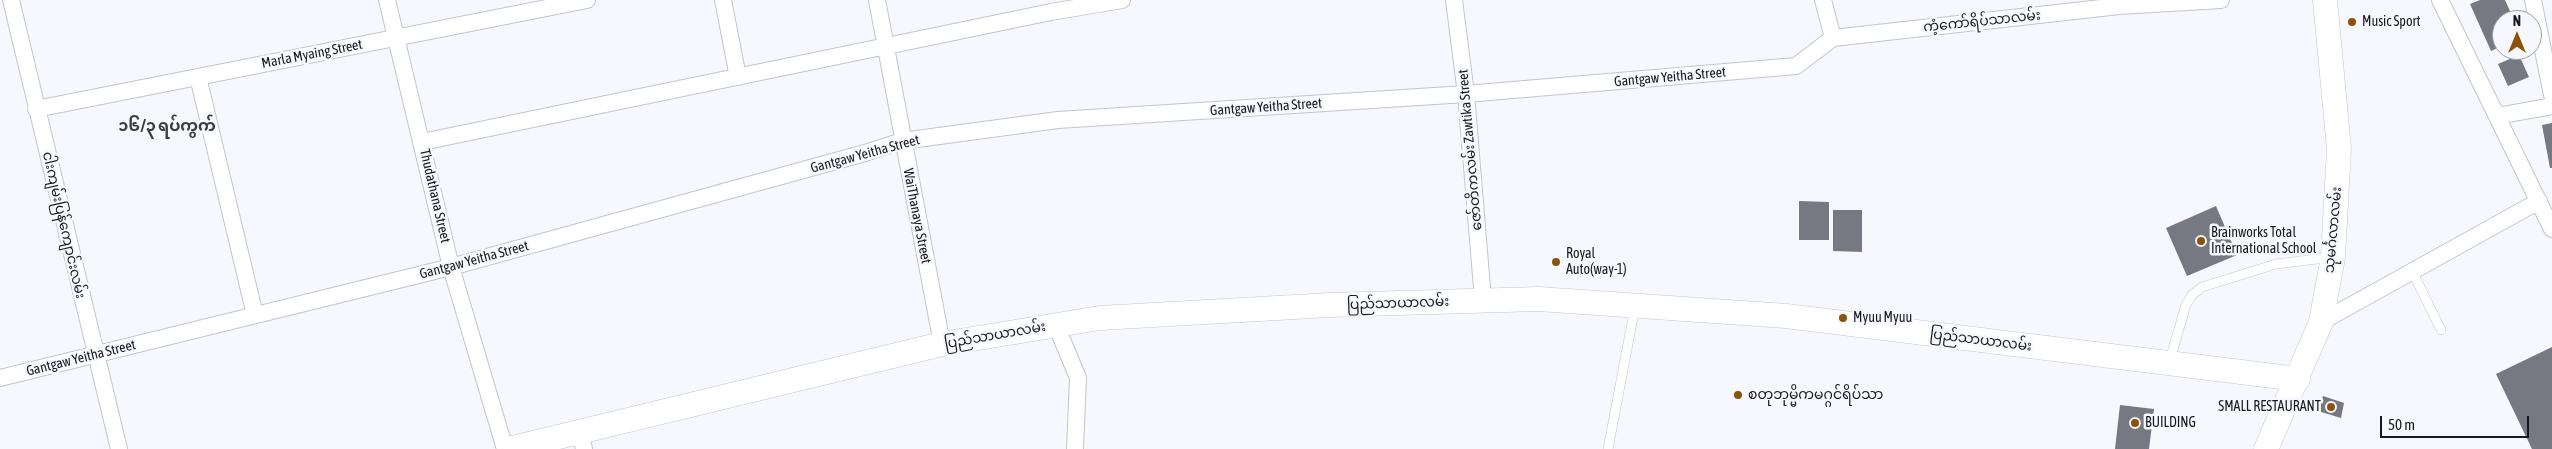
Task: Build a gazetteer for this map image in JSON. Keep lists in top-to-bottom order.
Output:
{
  "streets": {
    "street": [
      "ကံ့ကော်ရိပ်သာလမ်း",
      "Marla Myaing Street",
      "Gantgaw Yeitha Street",
      "ဇော်တိကလမ်း Zawtika Street",
      "Thudathana Street",
      "WaiThanaya Street",
      "ငါးကျမ်းပြန်ကျောင်းလမ်း",
      "သုမင်္ဂလာလမ်း",
      "ပြည်သာယာလမ်း"
    ]
  },
  "crossings": [
    ["ကံ့ကော်ရိပ်သာလမ်း", "Gantgaw Yeitha Street"],
    ["Marla Myaing Street", "Thudathana Street"],
    ["Marla Myaing Street", "ငါးကျမ်းပြန်ကျောင်းလမ်း"],
    ["Gantgaw Yeitha Street", "ဇော်တိကလမ်း Zawtika Street"],
    ["Gantgaw Yeitha Street", "Thudathana Street"],
    ["Gantgaw Yeitha Street", "WaiThanaya Street"],
    ["Gantgaw Yeitha Street", "ငါးကျမ်းပြန်ကျောင်းလမ်း"],
    ["ဇော်တိကလမ်း Zawtika Street", "ပြည်သာယာလမ်း"],
    ["WaiThanaya Street", "ပြည်သာယာလမ်း"],
    ["သုမင်္ဂလာလမ်း", "ပြည်သာယာလမ်း"]
  ],
  "districts": ["၁၆/၃ ရပ်ကွက်"],
  "places": [
    "Music Sport",
    "Brainworks Total International School",
    "Royal Auto(way-1)",
    "Myuu Myuu",
    "စတုဘုမ္မိကမဂ္ဂင်ရိပ်သာ",
    "SMALL RESTAURANT",
    "BUILDING"
  ],
  "scale_bar": "50 m",
  "north": "top"
}
